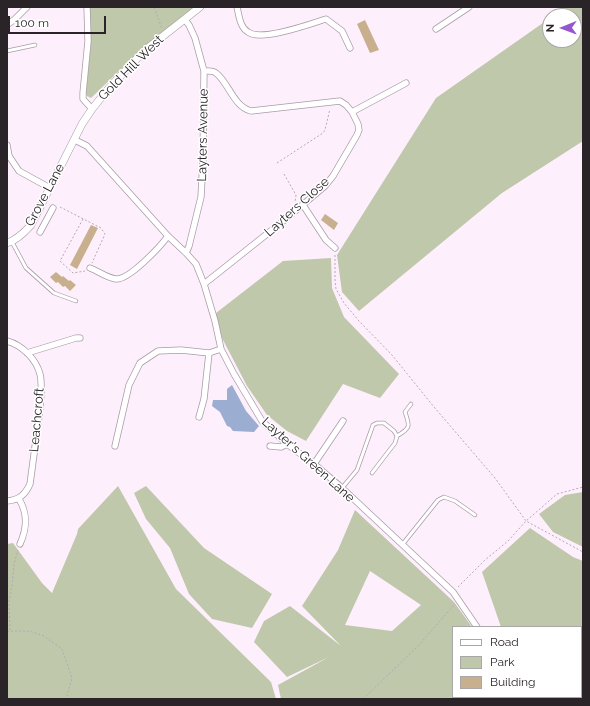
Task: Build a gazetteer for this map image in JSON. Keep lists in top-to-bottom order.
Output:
{
  "streets": {
    "street": [
      "Gold Hill West",
      "Layters Avenue",
      "Grove Lane",
      "Layters Close",
      "Leachcroft",
      "Layter's Green Lane"
    ]
  },
  "crossings": [
    ["Gold Hill West", "Layters Avenue"],
    ["Gold Hill West", "Grove Lane"],
    ["Gold Hill West", "Layter's Green Lane"],
    ["Layters Avenue", "Layter's Green Lane"],
    ["Grove Lane", "Layter's Green Lane"],
    ["Layters Close", "Layter's Green Lane"]
  ],
  "legend": ["Road", "Park", "Building"],
  "scale_bar": "100 m",
  "north": "left"
}
